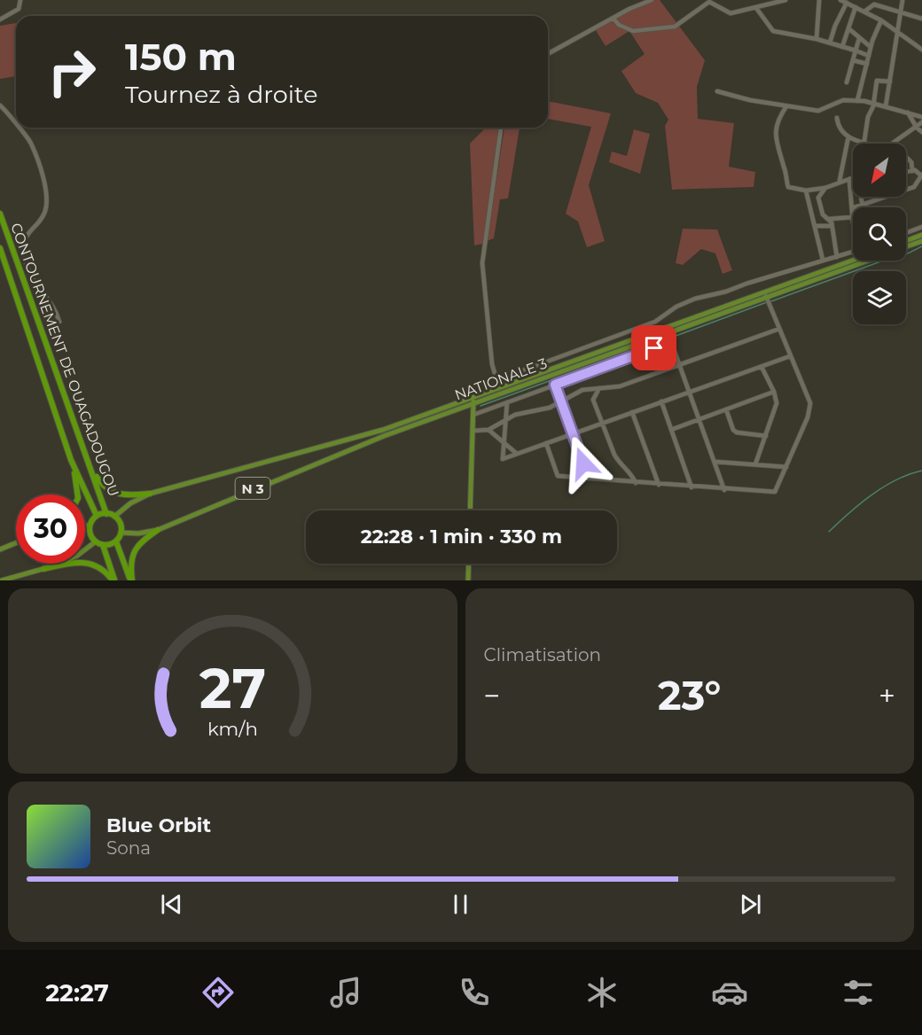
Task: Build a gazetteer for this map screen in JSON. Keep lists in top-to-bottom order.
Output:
{
  "streets": {
    "highway": ["CONTOURNEMENT DE OUAGADOUGOU"],
    "main road": ["NATIONALE 3", "N 3"]
  },
  "crossings": [
    ["CONTOURNEMENT DE OUAGADOUGOU", "NATIONALE 3"]
  ],
  "north": "bottom left",
  "page": {
    "turn": ["150 m", "Tournez à droite"],
    "limit": "30",
    "trip": "22:28 · 1 min · 330 m",
    "tile": "Climatisation",
    "heat": ["−", "23°", "+"],
    "song": ["Blue Orbit", "Sona"],
    "tabs": "22:27",
    "gauge": ["27", "km/h"]
  }
}
